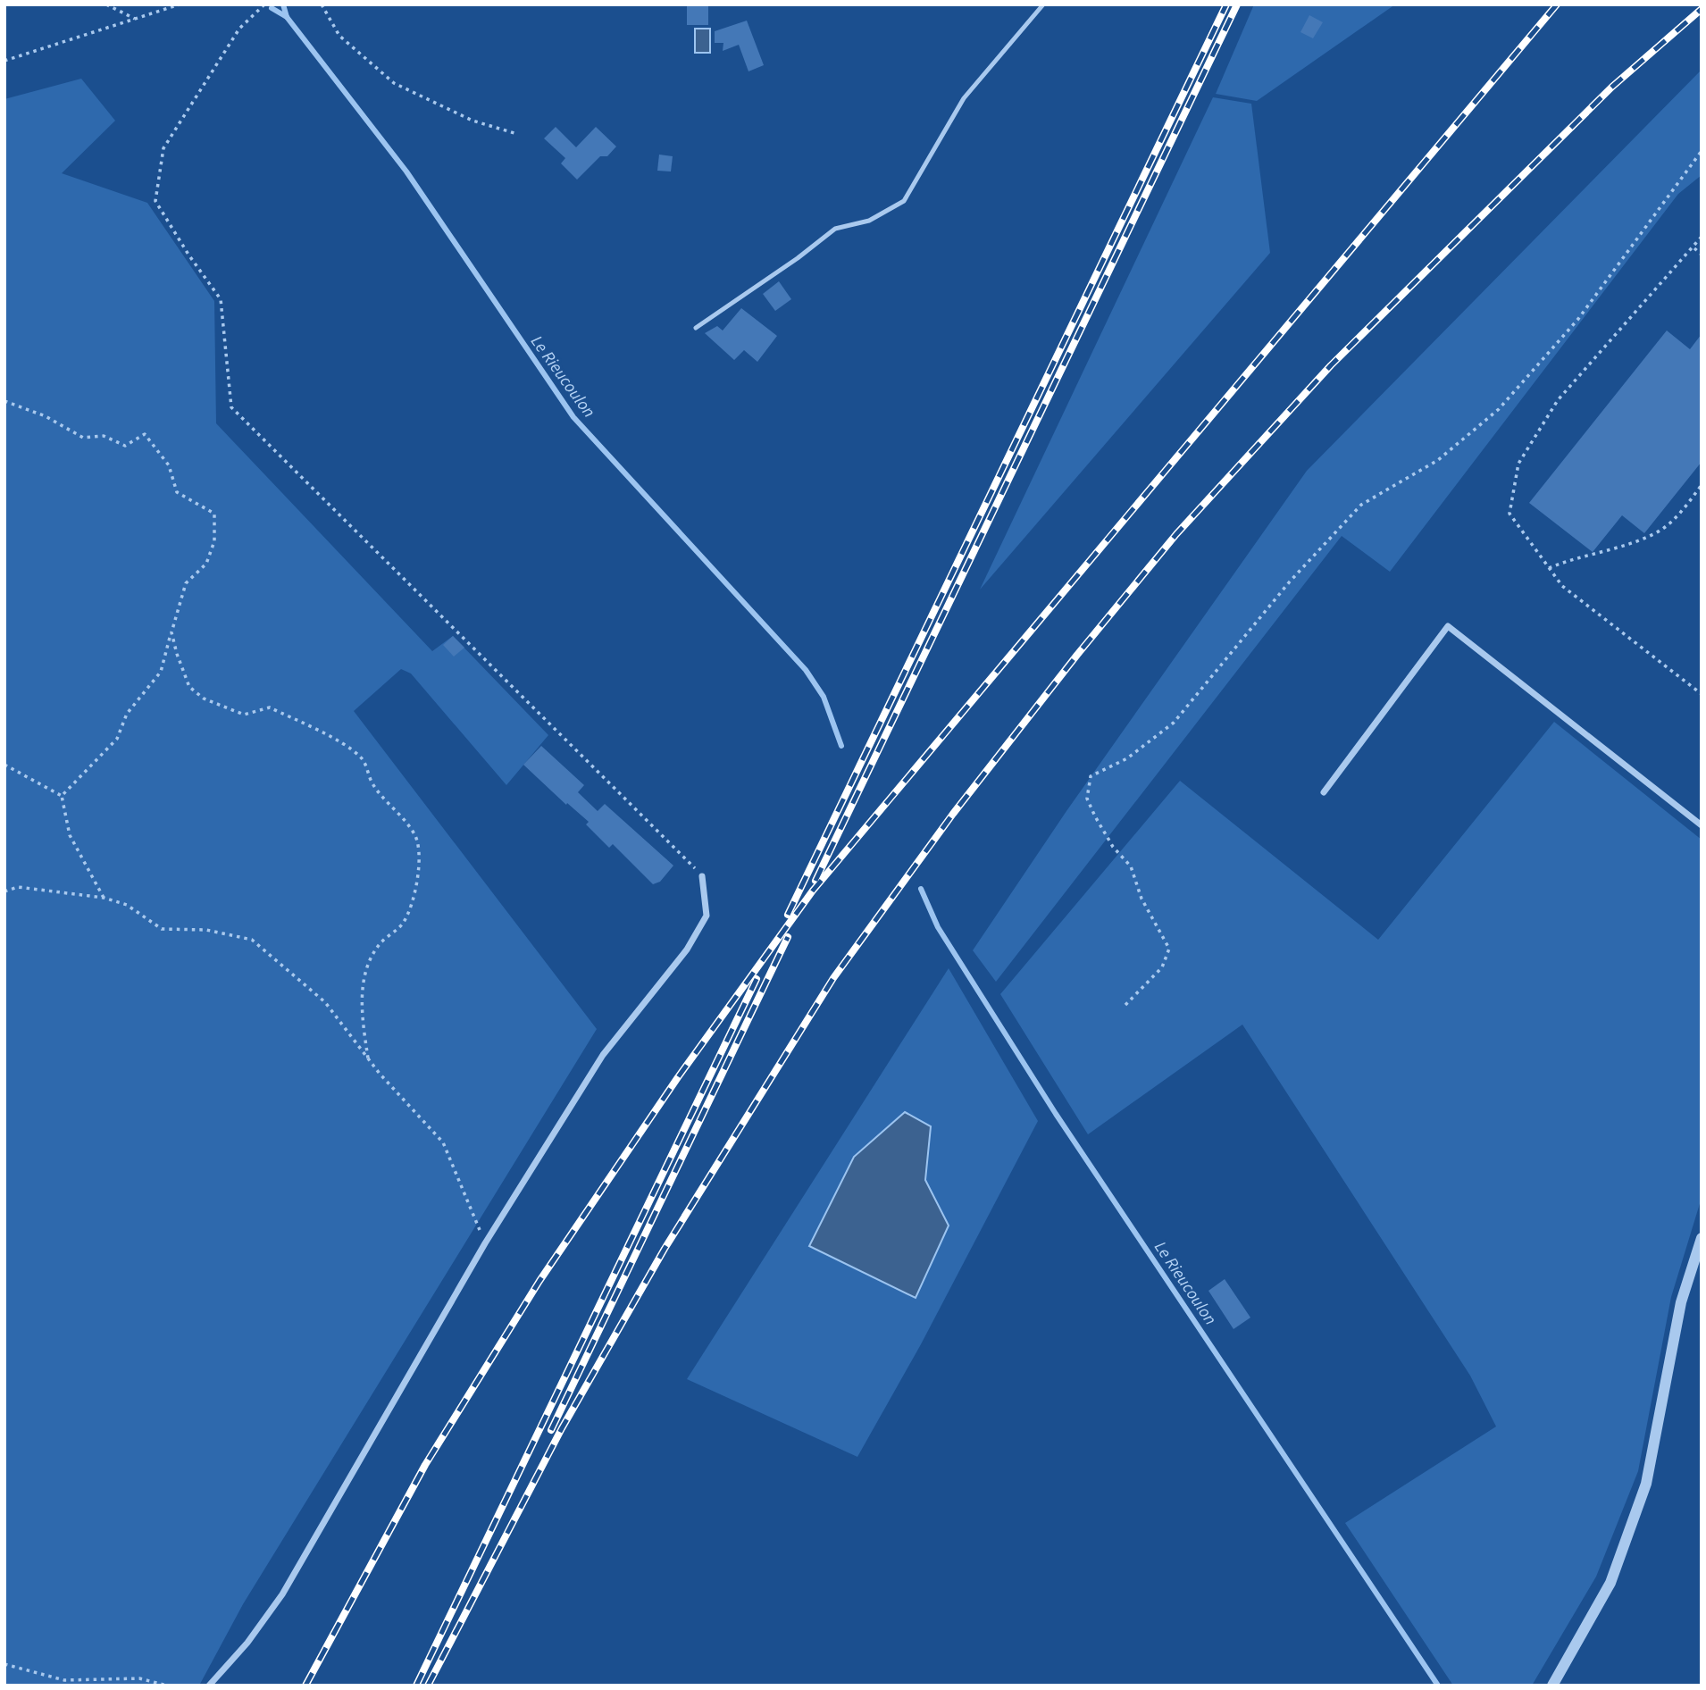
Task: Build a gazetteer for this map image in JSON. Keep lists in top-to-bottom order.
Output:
{
  "water": ["Le Rieucoulon"]
}
